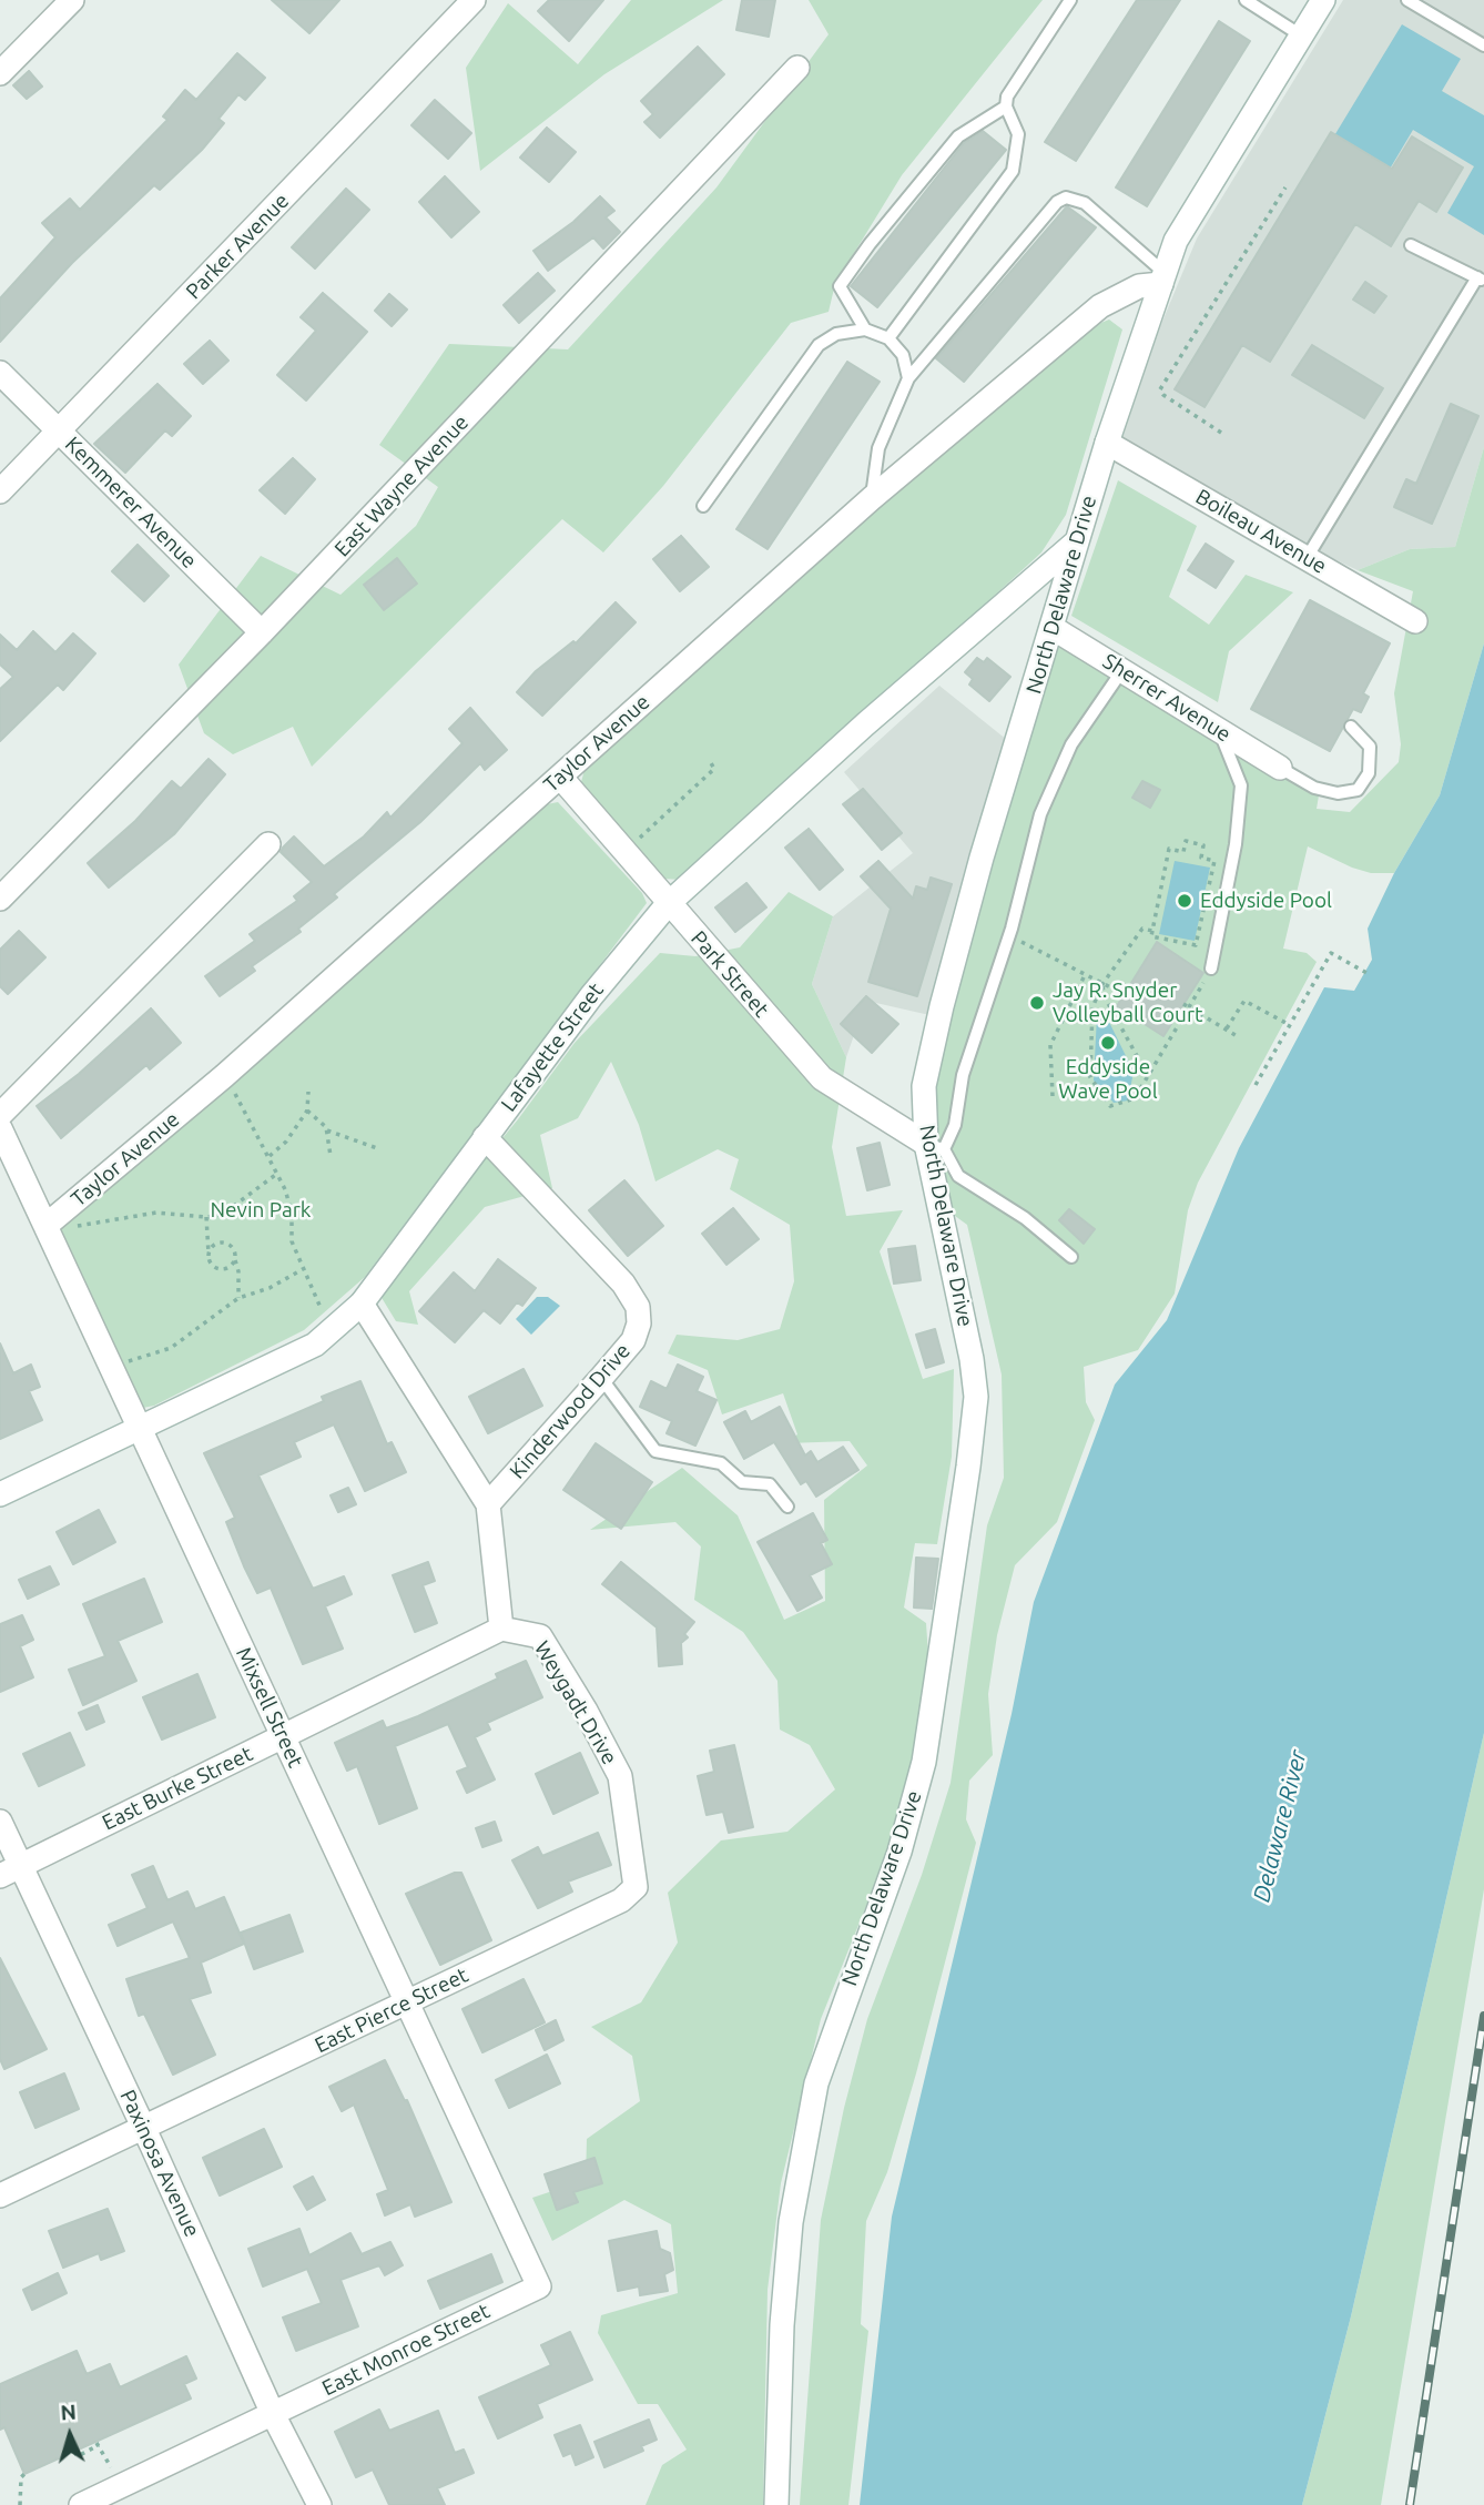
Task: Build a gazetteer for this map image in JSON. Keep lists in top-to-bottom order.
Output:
{
  "streets": {
    "street": [
      "Parker Avenue",
      "East Wayne Avenue",
      "Kemmerer Avenue",
      "Boileau Avenue",
      "North Delaware Drive",
      "Sherrer Avenue",
      "Taylor Avenue",
      "Park Street",
      "Lafayette Street",
      "Kinderwood Drive",
      "Weygadt Drive",
      "Mixsell Street",
      "East Burke Street",
      "East Pierce Street",
      "Paxinosa Avenue",
      "East Monroe Street"
    ]
  },
  "crossings": [
    ["Parker Avenue", "Kemmerer Avenue"],
    ["East Wayne Avenue", "Kemmerer Avenue"],
    ["Boileau Avenue", "North Delaware Drive"],
    ["North Delaware Drive", "Sherrer Avenue"],
    ["North Delaware Drive", "Taylor Avenue"],
    ["North Delaware Drive", "Park Street"],
    ["North Delaware Drive", "Lafayette Street"],
    ["Taylor Avenue", "Park Street"],
    ["Taylor Avenue", "Mixsell Street"],
    ["Park Street", "Lafayette Street"],
    ["Lafayette Street", "Kinderwood Drive"],
    ["Lafayette Street", "Mixsell Street"],
    ["Weygadt Drive", "East Burke Street"],
    ["Weygadt Drive", "East Pierce Street"],
    ["Mixsell Street", "East Burke Street"],
    ["Mixsell Street", "East Pierce Street"],
    ["Mixsell Street", "East Monroe Street"],
    ["East Burke Street", "Paxinosa Avenue"],
    ["East Pierce Street", "Paxinosa Avenue"],
    ["Paxinosa Avenue", "East Monroe Street"]
  ],
  "water": ["Delaware River"],
  "parks": ["Nevin Park"],
  "places": ["Eddyside Pool", "Jay R. Snyder Volleyball Court", "Eddyside Wave Pool"],
  "north": "top"
}
